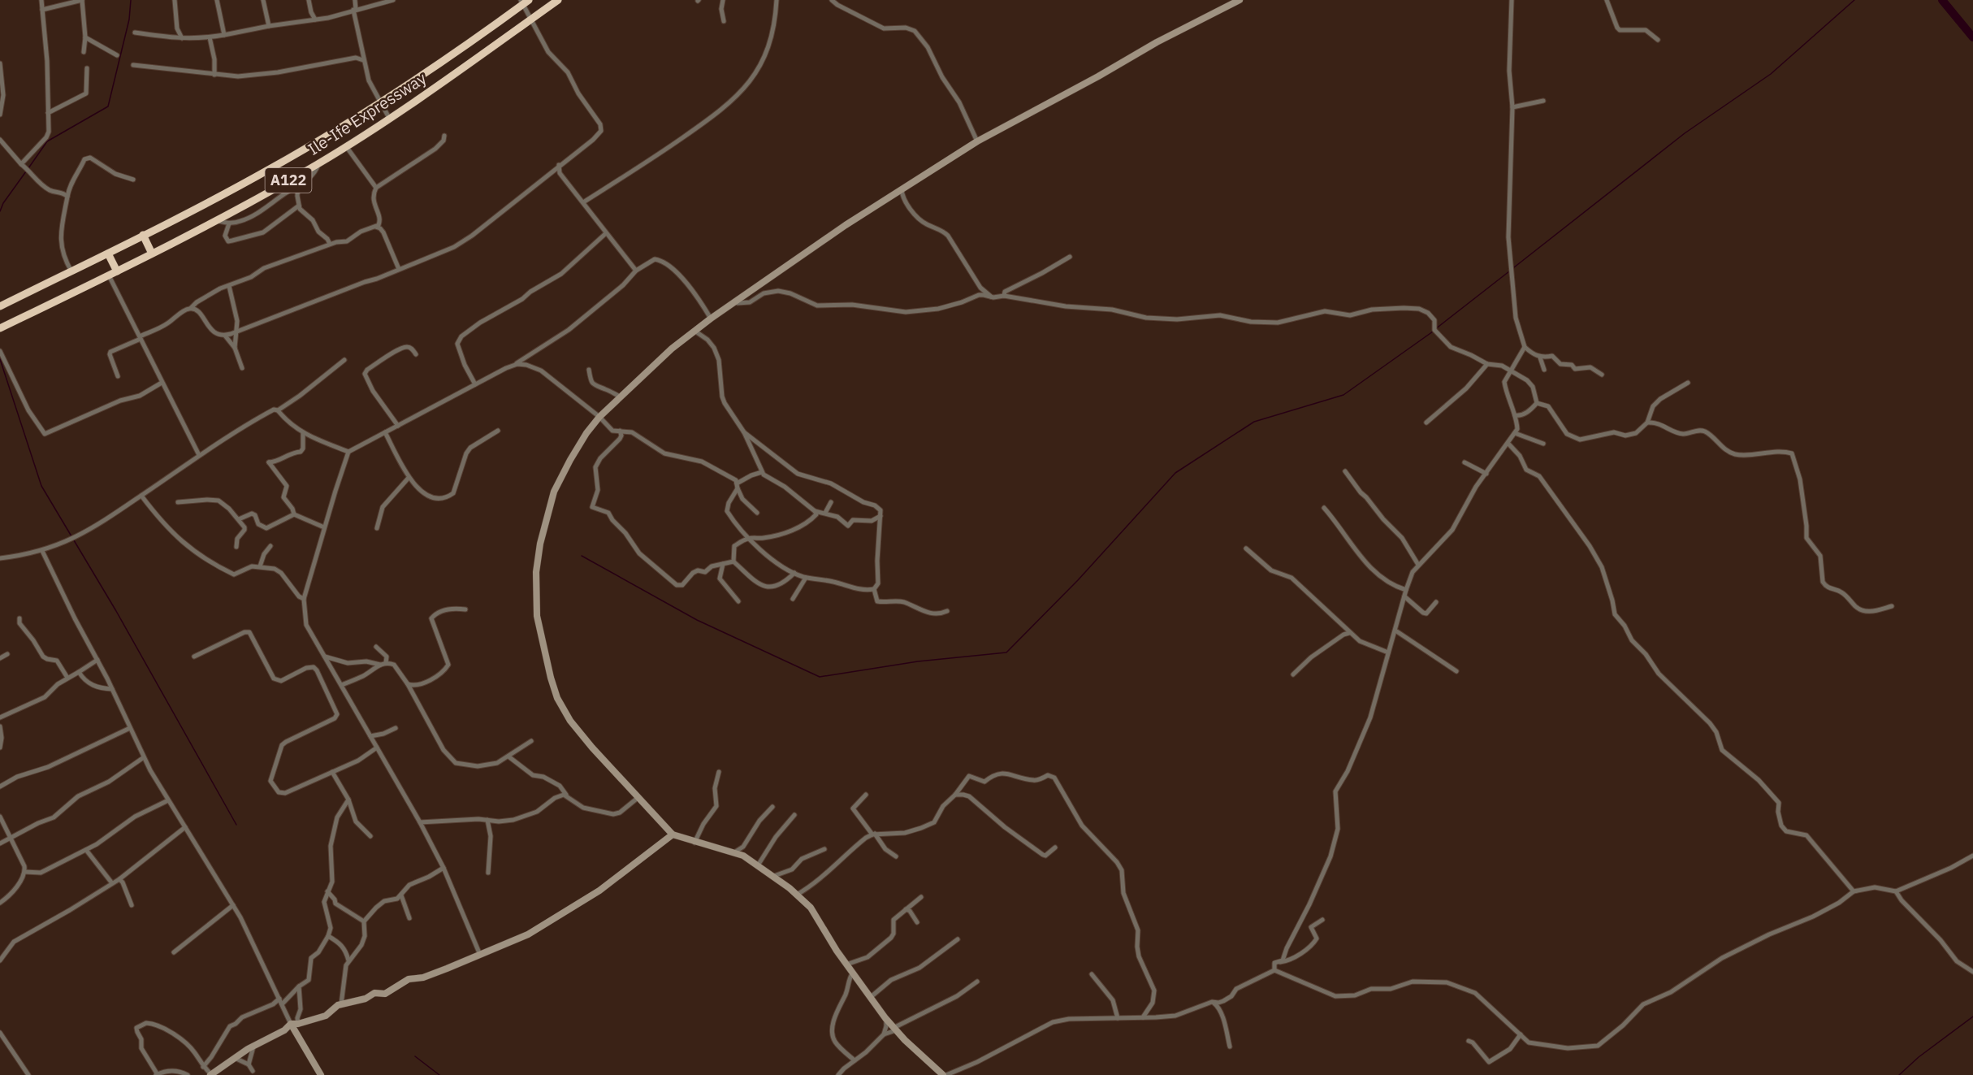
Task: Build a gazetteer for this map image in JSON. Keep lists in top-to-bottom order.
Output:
{
  "streets": {
    "highway": ["Ile-Ife Expressway", "A122"]
  }
}
